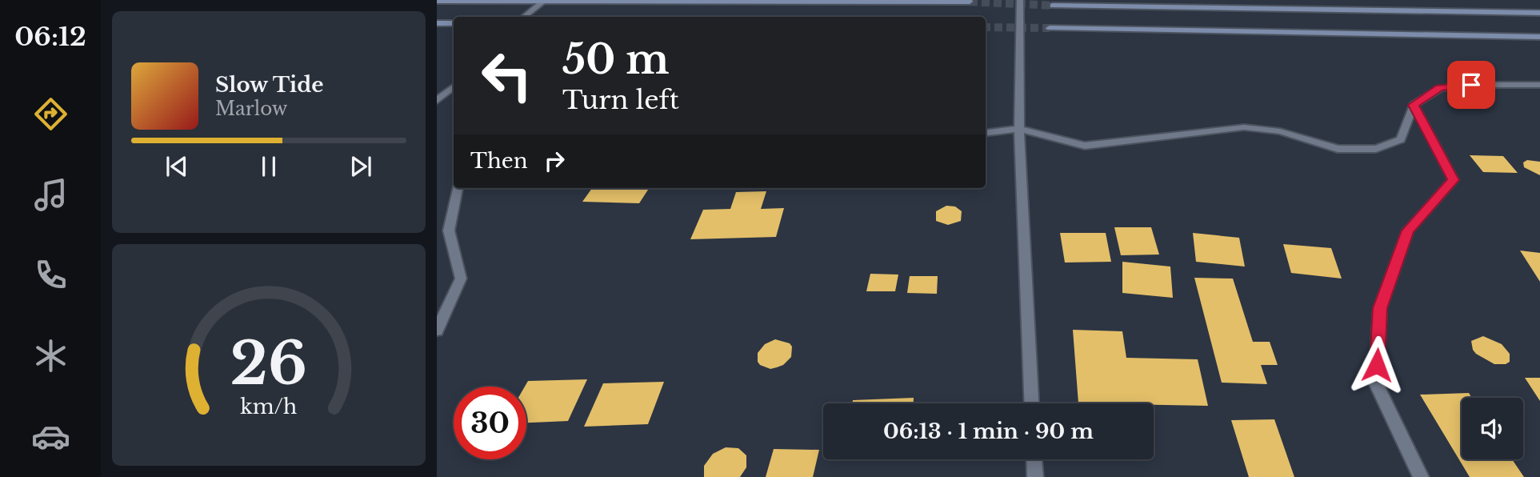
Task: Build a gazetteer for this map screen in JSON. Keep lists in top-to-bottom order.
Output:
{
  "page": {
    "tabs": "06:12",
    "turn": ["50 m", "Turn left"],
    "song": ["Slow Tide", "Marlow"],
    "then": "Then",
    "limit": "30",
    "trip": "06:13 · 1 min · 90 m",
    "gauge": ["26", "km/h"]
  }
}
